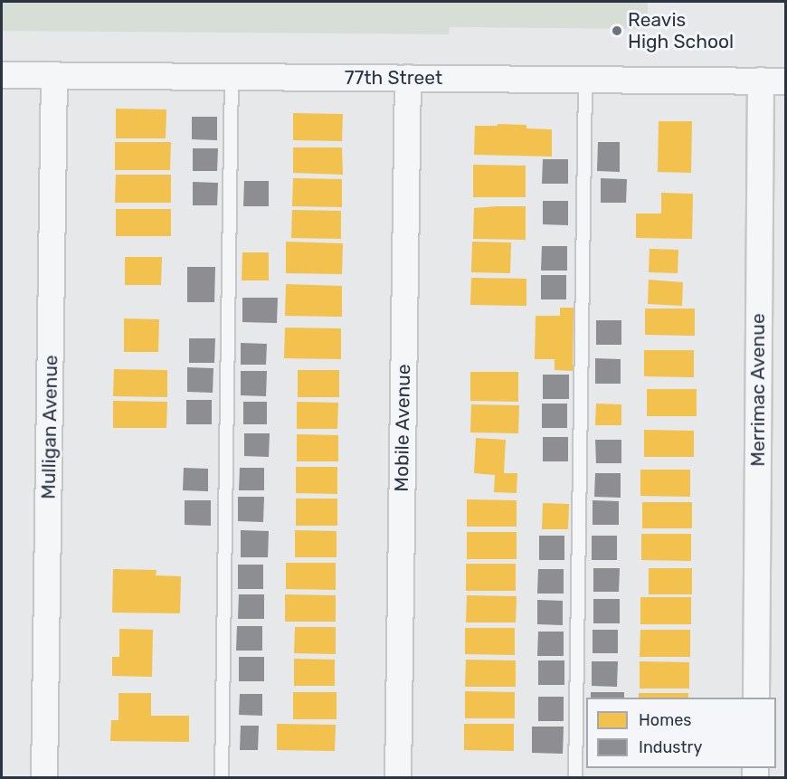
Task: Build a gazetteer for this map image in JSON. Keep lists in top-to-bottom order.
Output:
{
  "streets": {
    "street": [
      "77th Street",
      "Merrimac Avenue",
      "Mulligan Avenue",
      "Mobile Avenue"
    ]
  },
  "crossings": [
    ["77th Street", "Merrimac Avenue"],
    ["77th Street", "Mulligan Avenue"],
    ["77th Street", "Mobile Avenue"]
  ],
  "places": ["Reavis High School"],
  "legend": ["Homes", "Industry"]
}
